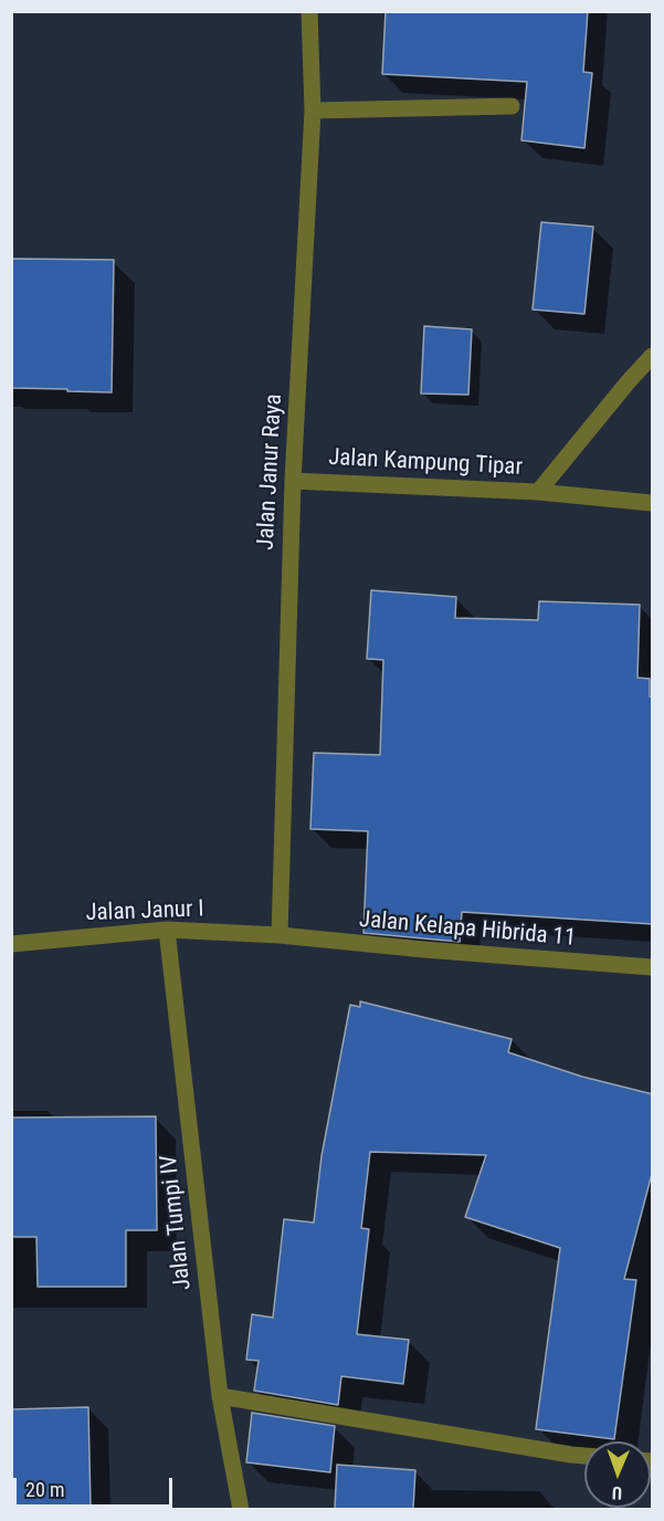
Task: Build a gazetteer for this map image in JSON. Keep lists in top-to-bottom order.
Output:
{
  "streets": {
    "street": [
      "Jalan Kampung Tipar",
      "Jalan Janur Raya",
      "Jalan Janur I",
      "Jalan Kelapa Hibrida 11",
      "Jalan Tumpi IV"
    ]
  },
  "crossings": [
    ["Jalan Kampung Tipar", "Jalan Janur Raya"],
    ["Jalan Janur Raya", "Jalan Janur I"],
    ["Jalan Janur Raya", "Jalan Kelapa Hibrida 11"],
    ["Jalan Janur I", "Jalan Kelapa Hibrida 11"],
    ["Jalan Janur I", "Jalan Tumpi IV"]
  ],
  "scale_bar": "20 m",
  "north": "bottom"
}
